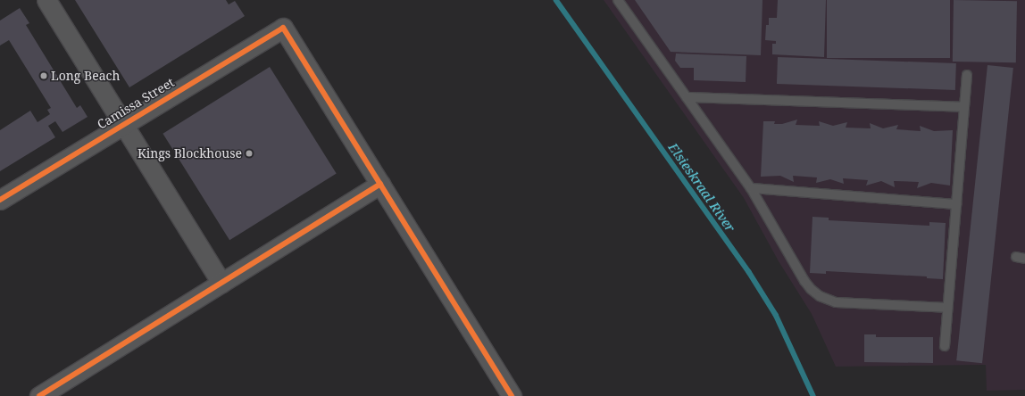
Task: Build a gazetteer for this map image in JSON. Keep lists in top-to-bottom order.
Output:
{
  "streets": {
    "street": ["Camissa Street"]
  },
  "water": ["Elsieskraal River"],
  "places": ["Long Beach", "Kings Blockhouse"]
}
